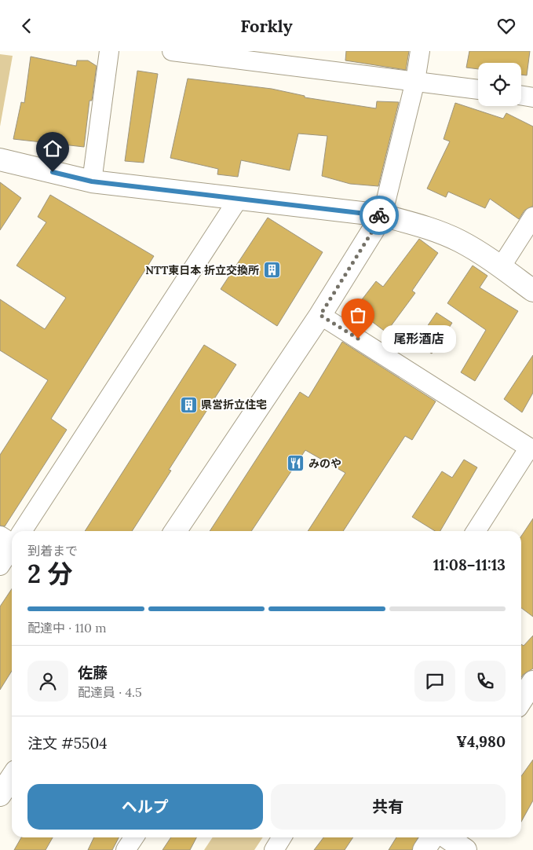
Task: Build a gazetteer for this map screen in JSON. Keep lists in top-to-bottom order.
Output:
{
  "places": {
    "building": ["NTT東日本 折立交換所", "県営折立住宅"],
    "other": ["尾形酒店"],
    "restaurant": ["みのや"]
  },
  "page": {
    "header": "Forkly",
    "bubble": "尾形酒店",
    "heading": ["2 分", "到着まで", "11:08–11:13"],
    "panel": [
      "佐藤",
      "配達員 · 4.5",
      "注文 #5504",
      "¥4,980"
    ],
    "bar": "配達中 · 110 m",
    "buttons": ["ヘルプ", "共有"]
  }
}
